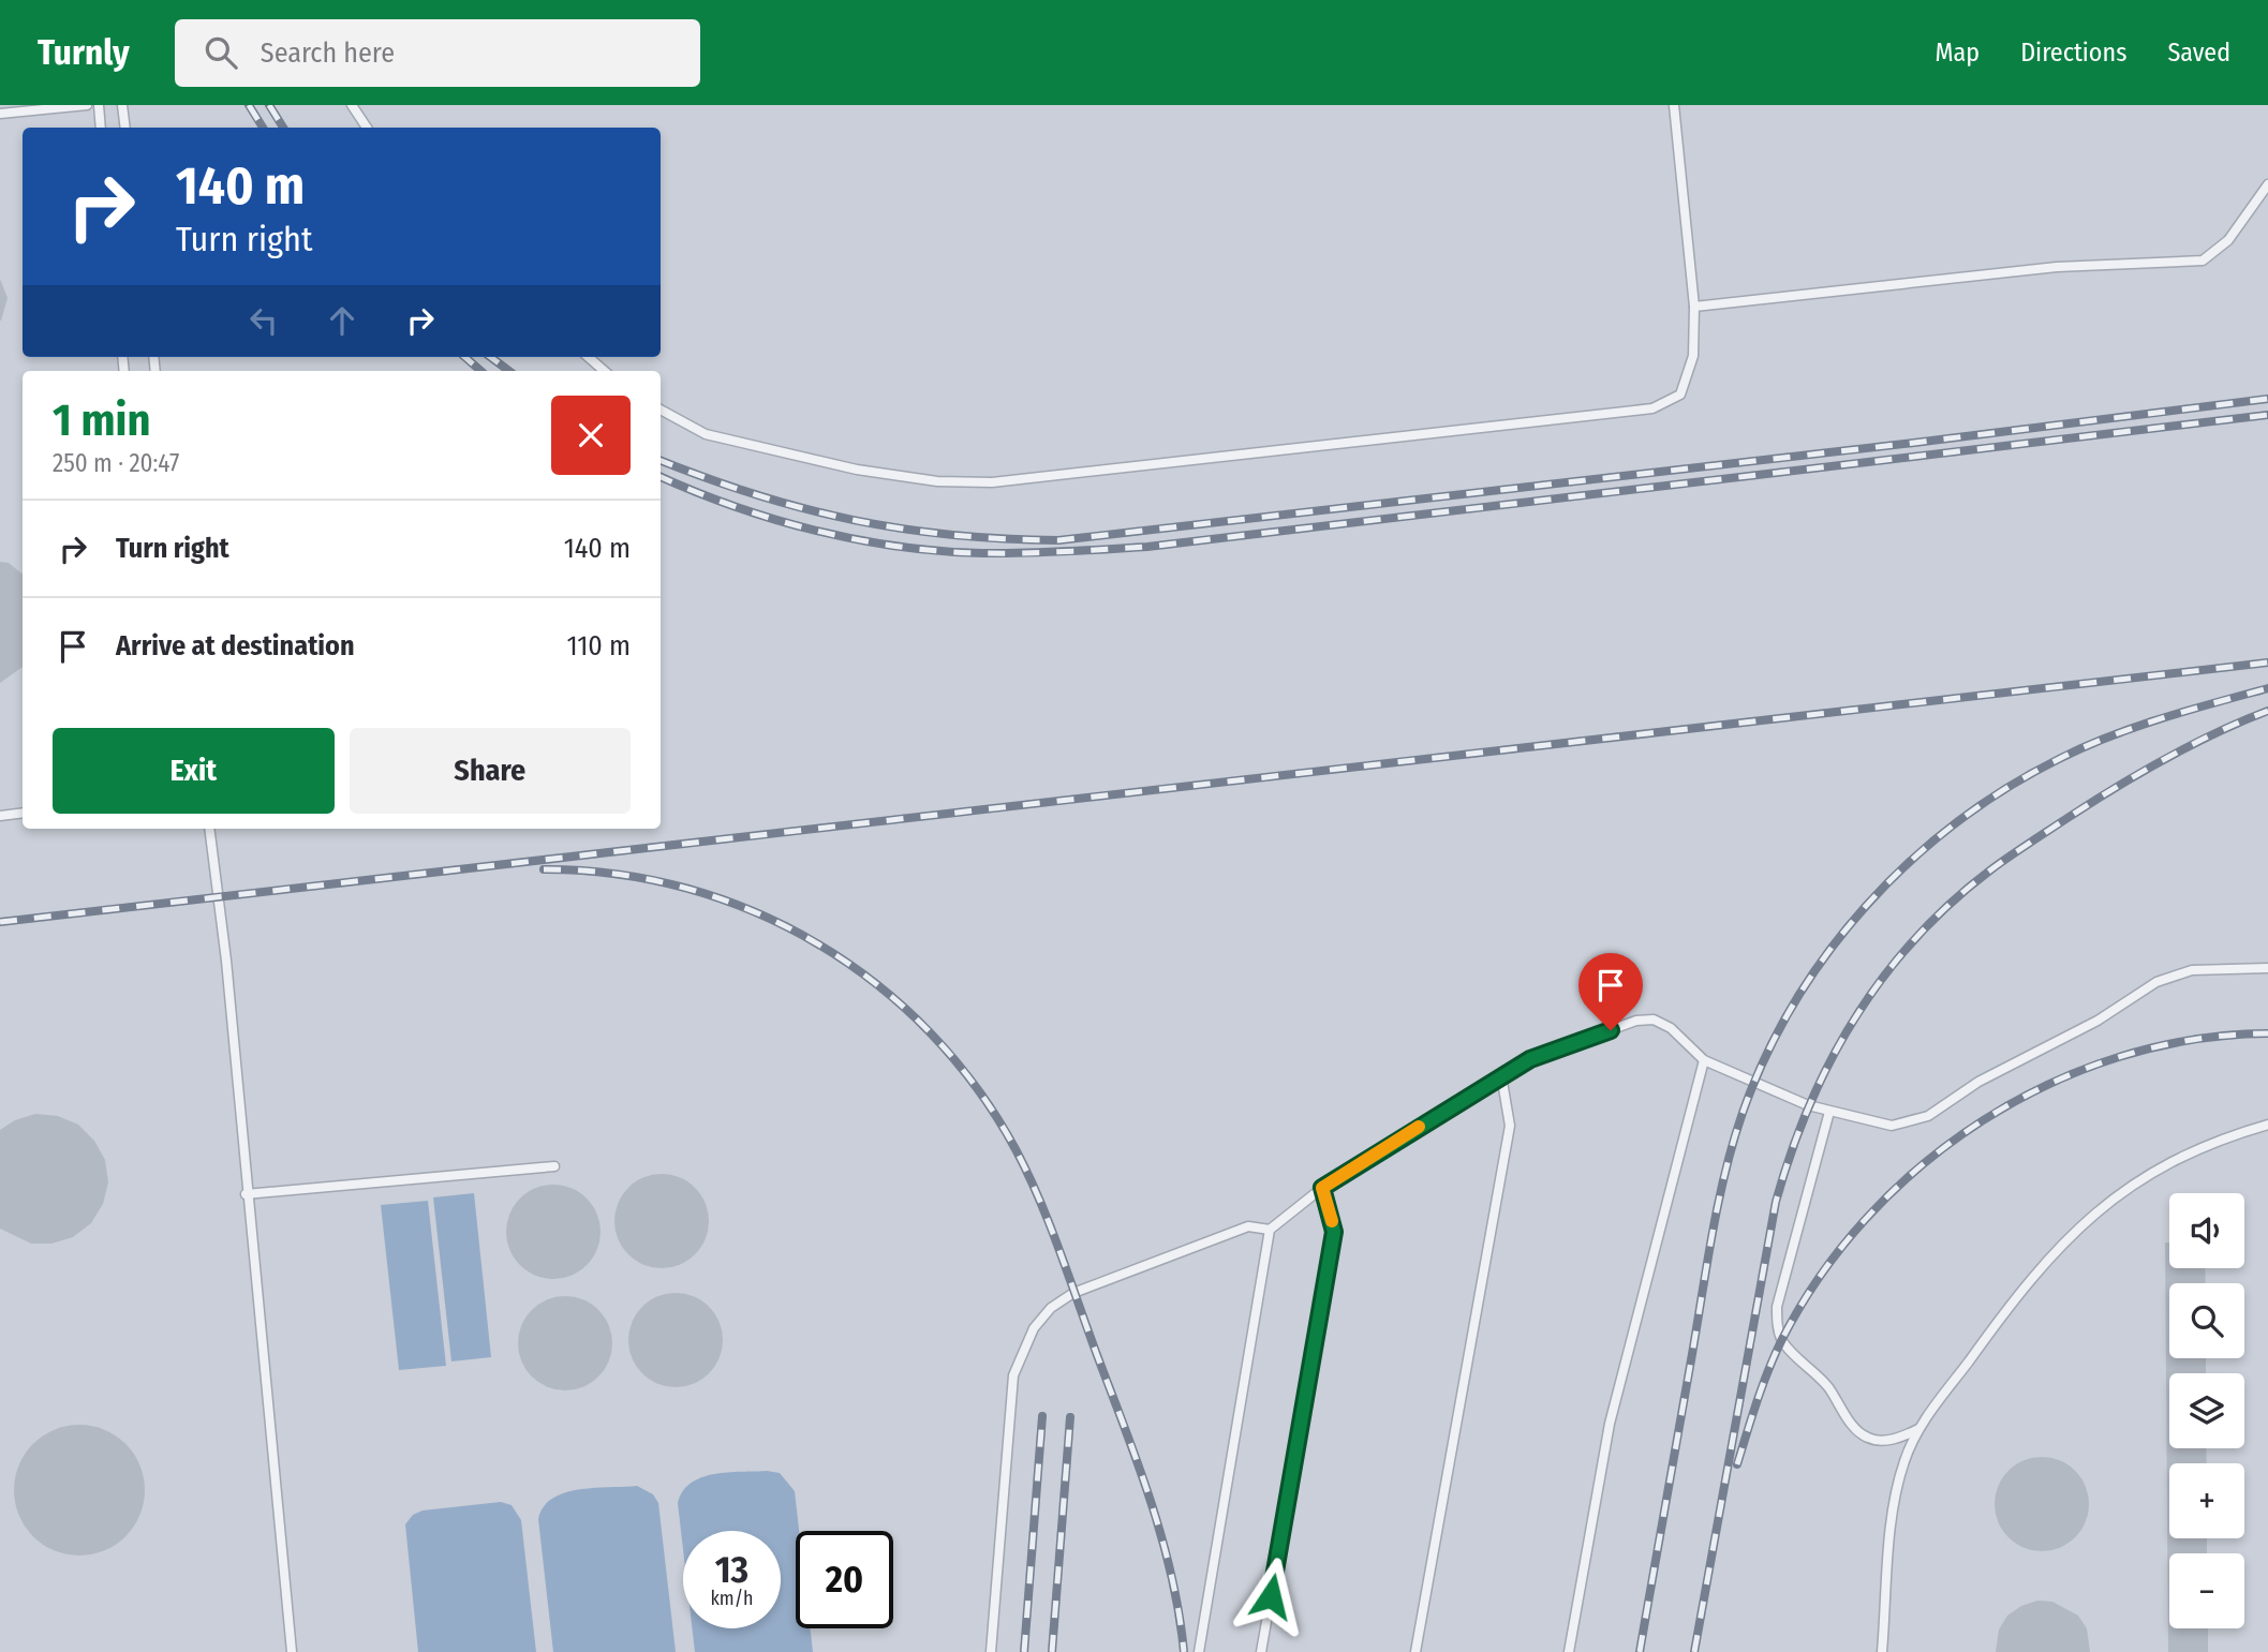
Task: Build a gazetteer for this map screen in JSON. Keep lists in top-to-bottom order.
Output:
{
  "page": {
    "header": "Turnly",
    "search": "Search here",
    "nav": ["Map", "Directions", "Saved"],
    "turn": ["140 m", "Turn right"],
    "heading": ["1 min", "250 m · 20:47"],
    "list": [
      {
        "name": "Turn right",
        "value": "140 m"
      },
      {
        "name": "Arrive at destination",
        "value": "110 m"
      }
    ],
    "buttons": ["Exit", "Share"],
    "map_buttons": ["+", "−"],
    "speed": "13 km/h",
    "limit": "20"
  }
}
